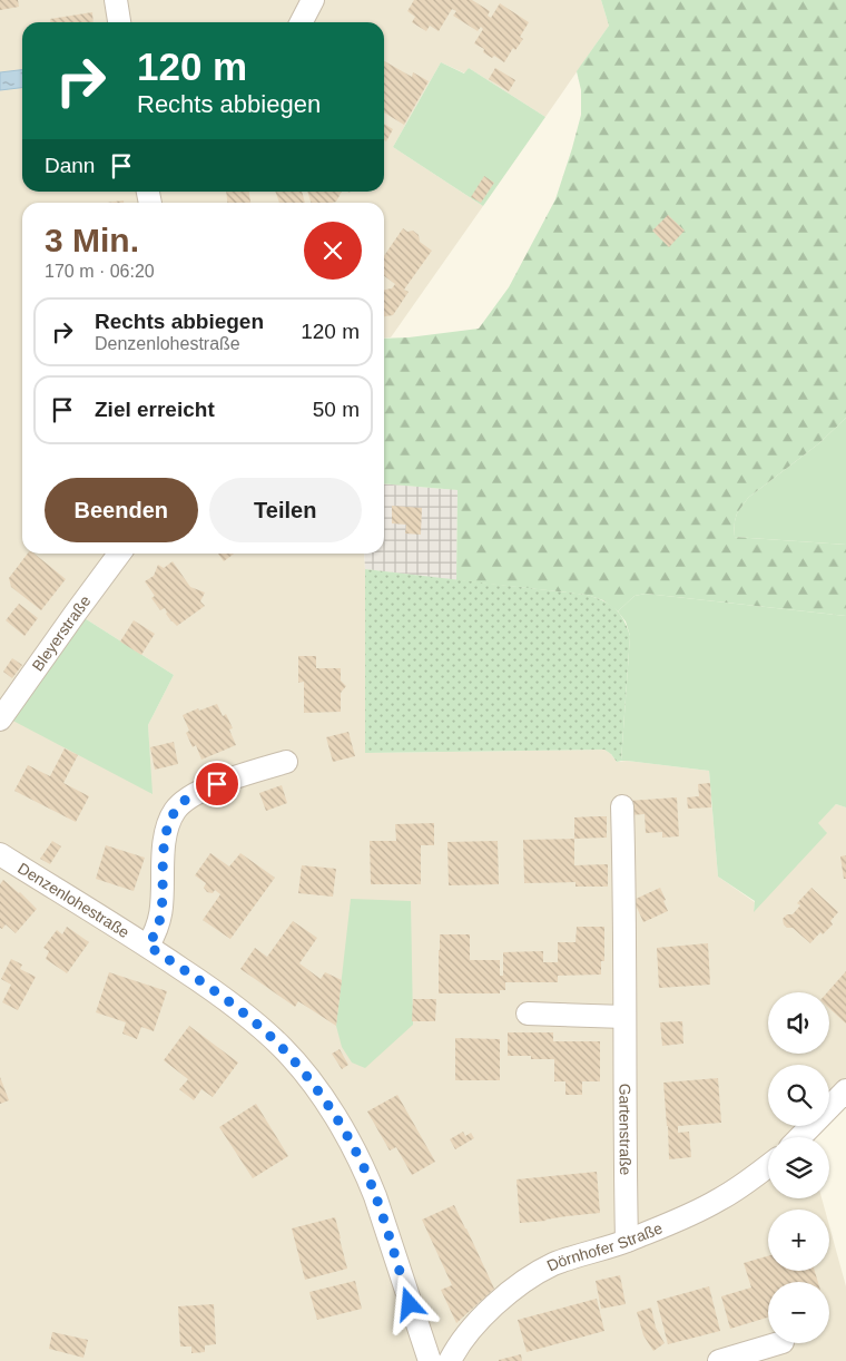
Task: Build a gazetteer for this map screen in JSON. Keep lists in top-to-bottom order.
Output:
{
  "streets": {
    "street": [
      "Bleyerstraße",
      "Denzenlohestraße",
      "Gartenstraße",
      "Dörnhofer Straße"
    ]
  },
  "crossings": [
    ["Gartenstraße", "Dörnhofer Straße"]
  ],
  "page": {
    "turn": ["120 m", "Rechts abbiegen"],
    "then": "Dann",
    "heading": ["3 Min.", "170 m · 06:20"],
    "list": [
      {
        "name": "Rechts abbiegen",
        "note": "Denzenlohestraße",
        "value": "120 m"
      },
      {
        "name": "Ziel erreicht",
        "value": "50 m"
      }
    ],
    "buttons": ["Beenden", "Teilen"],
    "map_buttons": ["+", "−"]
  }
}
